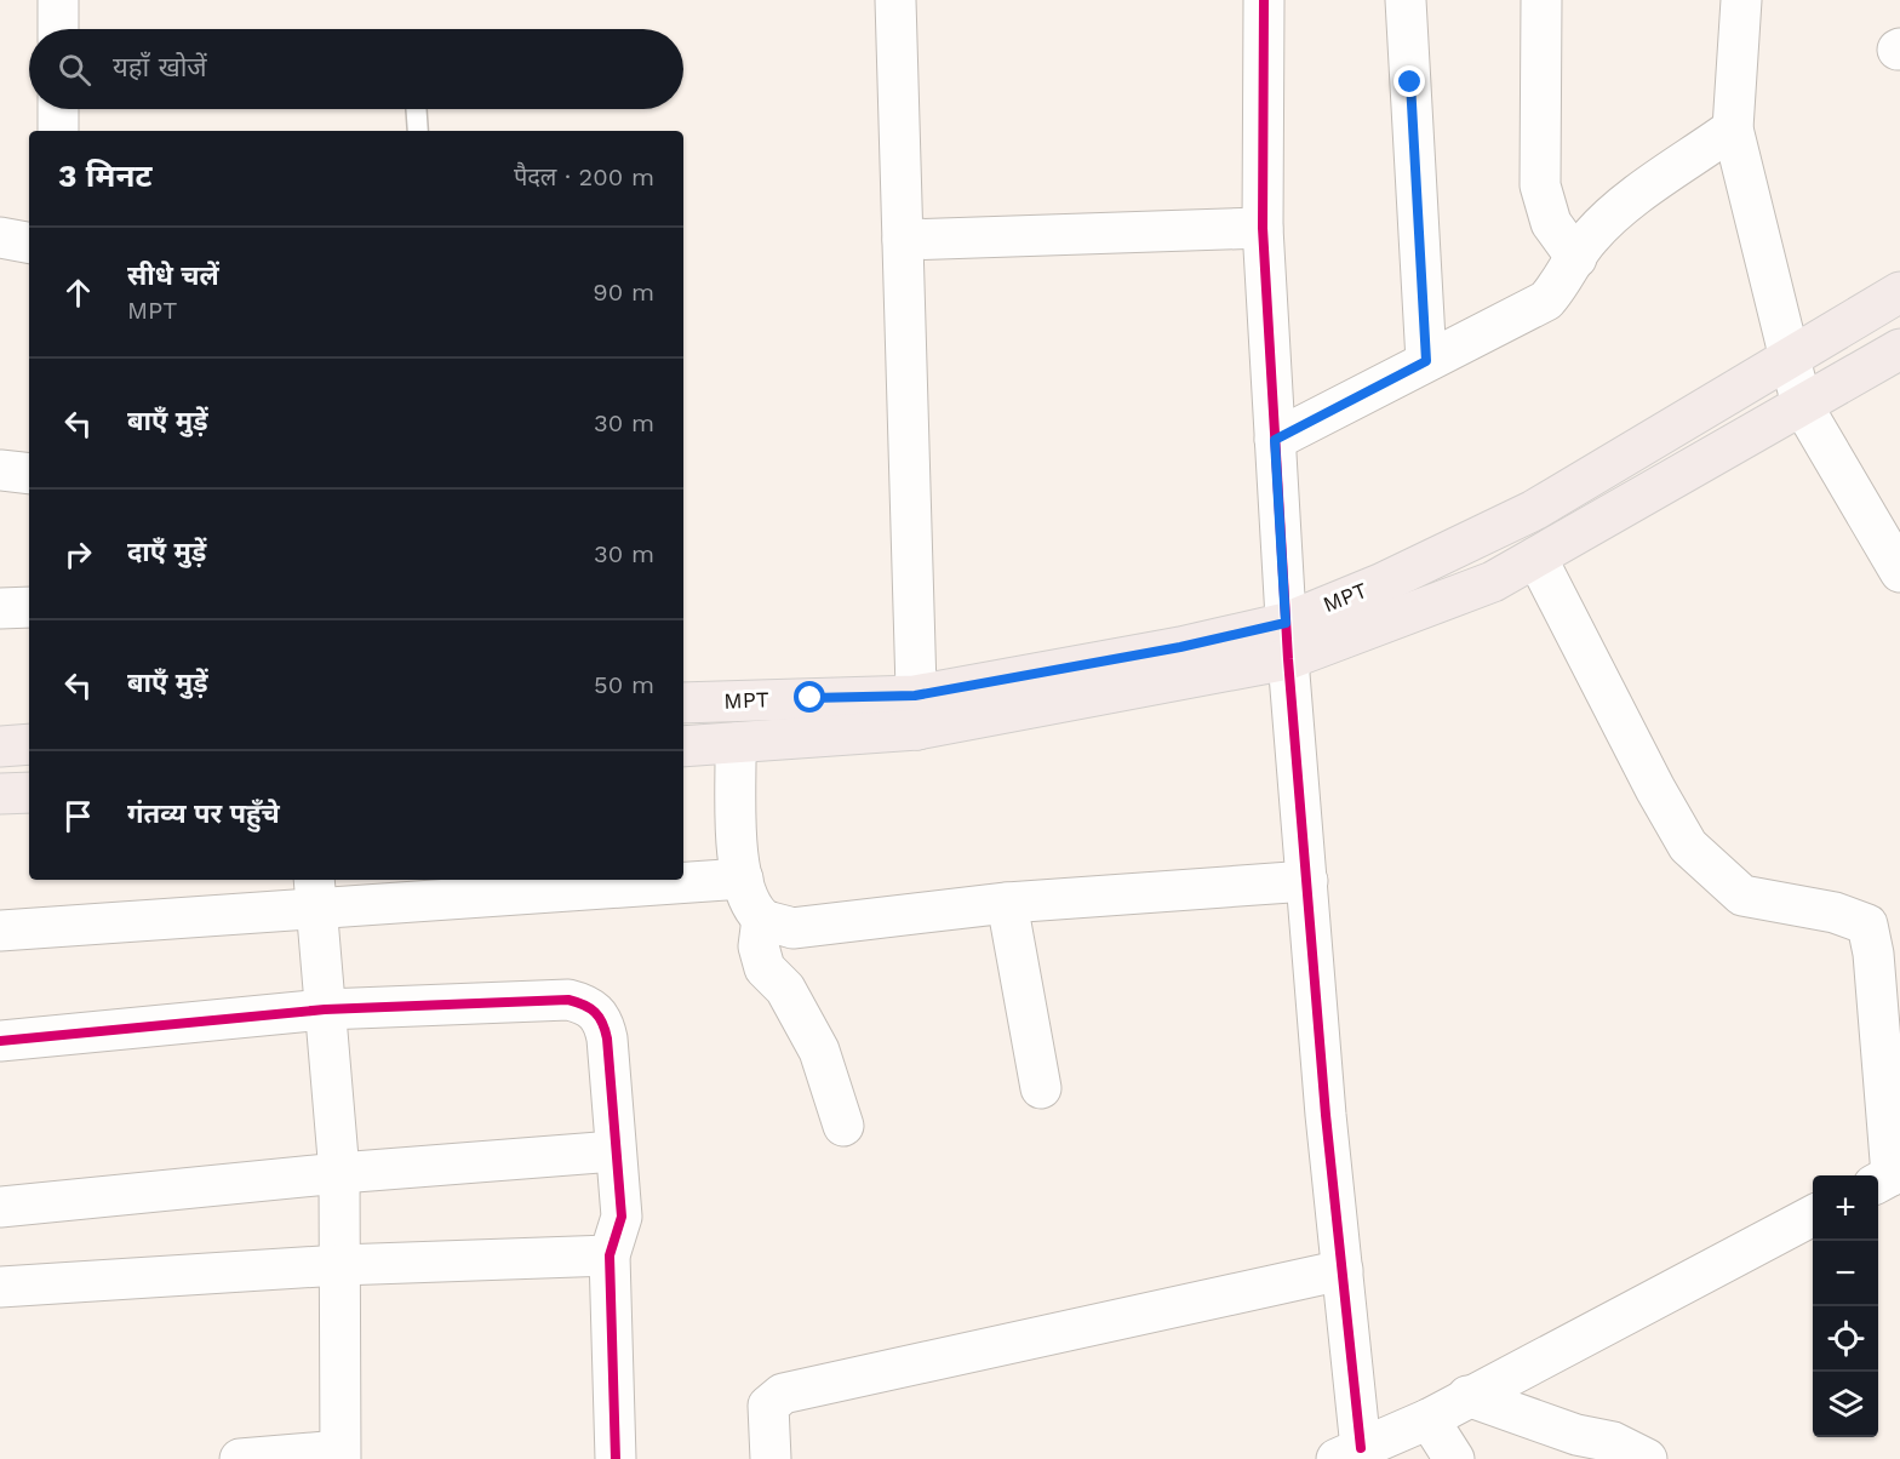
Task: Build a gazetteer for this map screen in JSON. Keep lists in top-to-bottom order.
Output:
{
  "streets": {
    "main road": ["MPT"]
  },
  "page": {
    "search": "यहाँ खोजें",
    "heading": ["3 मिनट", "पैदल · 200 m"],
    "list": [
      ["सीधे चलें", "MPT", "90 m"],
      ["बाएँ मुड़ें", "30 m"],
      ["दाएँ मुड़ें", "30 m"],
      ["बाएँ मुड़ें", "50 m"],
      "गंतव्य पर पहुँचे"
    ],
    "map_buttons": ["+", "−"]
  }
}
